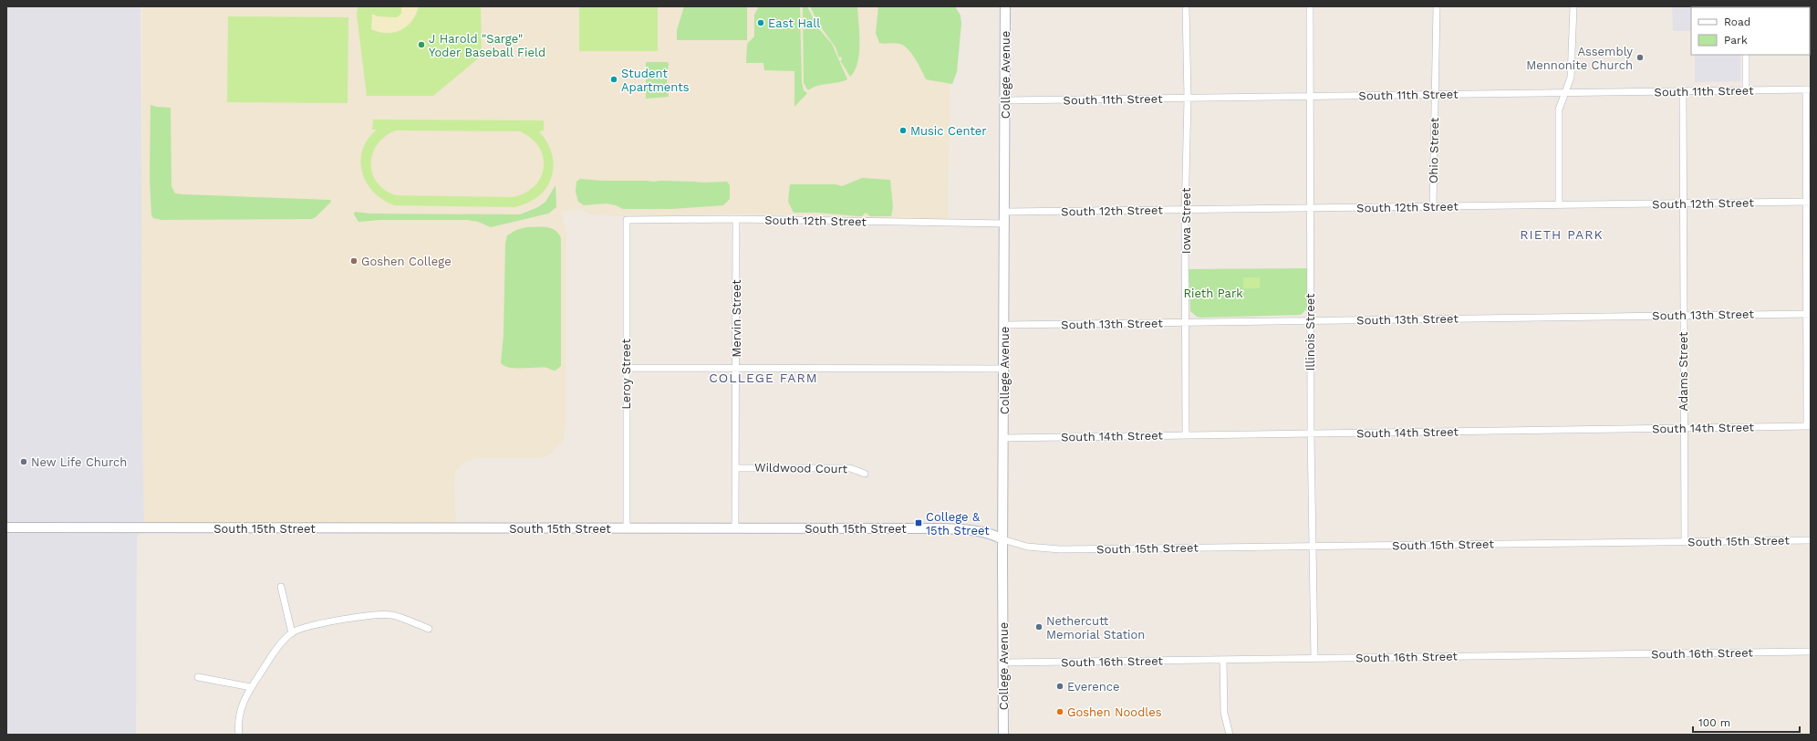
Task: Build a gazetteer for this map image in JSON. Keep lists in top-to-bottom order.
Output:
{
  "streets": {
    "street": [
      "College Avenue",
      "South 11th Street",
      "Ohio Street",
      "South 12th Street",
      "Iowa Street",
      "South 13th Street",
      "Mervin Street",
      "Illinois Street",
      "Adams Street",
      "Leroy Street",
      "South 14th Street",
      "Wildwood Court",
      "South 15th Street",
      "South 16th Street"
    ]
  },
  "crossings": [
    ["College Avenue", "South 11th Street"],
    ["College Avenue", "South 12th Street"],
    ["College Avenue", "South 13th Street"],
    ["College Avenue", "South 14th Street"],
    ["College Avenue", "South 15th Street"],
    ["College Avenue", "South 16th Street"],
    ["South 11th Street", "Ohio Street"],
    ["South 11th Street", "Iowa Street"],
    ["South 11th Street", "Illinois Street"],
    ["South 11th Street", "Adams Street"],
    ["Ohio Street", "South 12th Street"],
    ["South 12th Street", "Iowa Street"],
    ["South 12th Street", "Mervin Street"],
    ["South 12th Street", "Illinois Street"],
    ["South 12th Street", "Adams Street"],
    ["South 12th Street", "Leroy Street"],
    ["Iowa Street", "South 13th Street"],
    ["Iowa Street", "South 14th Street"],
    ["South 13th Street", "Illinois Street"],
    ["South 13th Street", "Adams Street"],
    ["Mervin Street", "Wildwood Court"],
    ["Mervin Street", "South 15th Street"],
    ["Illinois Street", "South 14th Street"],
    ["Illinois Street", "South 15th Street"],
    ["Illinois Street", "South 16th Street"],
    ["Adams Street", "South 14th Street"],
    ["Adams Street", "South 15th Street"],
    ["Leroy Street", "South 15th Street"]
  ],
  "districts": ["RIETH PARK", "COLLEGE FARM"],
  "parks": ["Rieth Park"],
  "places": {
    "other": [
      "East Hall",
      "J Harold \"Sarge\" Yoder Baseball Field",
      "Assembly Mennonite Church",
      "Student Apartments",
      "Music Center",
      "Goshen College",
      "New Life Church",
      "Nethercutt Memorial Station",
      "Everence",
      "Goshen Noodles"
    ],
    "transit": ["College & 15th Street"]
  },
  "legend": ["Road", "Park"],
  "scale_bar": "100 m"
}
